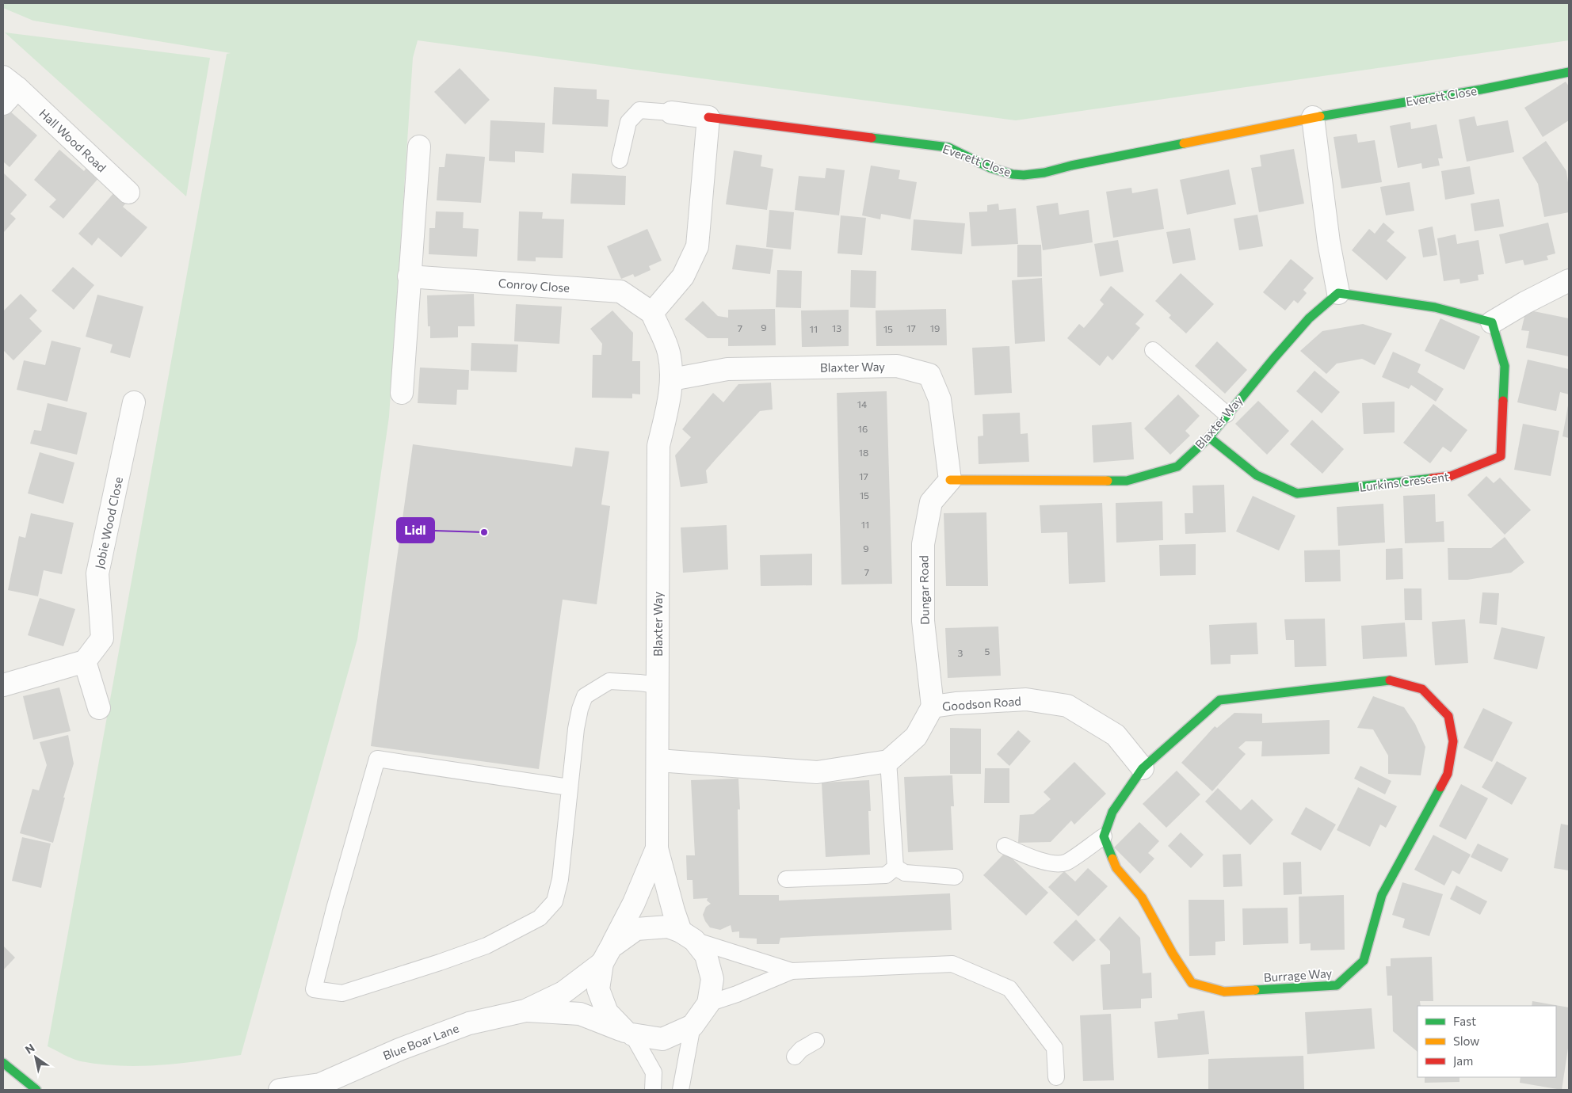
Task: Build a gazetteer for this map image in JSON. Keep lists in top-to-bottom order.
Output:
{
  "streets": {
    "street": [
      "Everett Close",
      "Hall Wood Road",
      "Conroy Close",
      "Blaxter Way",
      "Lurkins Crescent",
      "Jobie Wood Close",
      "Dungar Road",
      "Goodson Road",
      "Burrage Way",
      "Blue Boar Lane"
    ]
  },
  "crossings": [
    ["Blaxter Way", "Lurkins Crescent"],
    ["Blaxter Way", "Dungar Road"],
    ["Blaxter Way", "Blue Boar Lane"],
    ["Dungar Road", "Goodson Road"],
    ["Goodson Road", "Burrage Way"]
  ],
  "places": ["Lidl"],
  "house_numbers": [
    "9",
    "7",
    "13",
    "17",
    "19",
    "11",
    "15",
    "14",
    "16",
    "18",
    "17",
    "15",
    "11",
    "9",
    "7",
    "5",
    "3"
  ],
  "legend": ["Fast", "Slow", "Jam"],
  "north": "top left"
}
